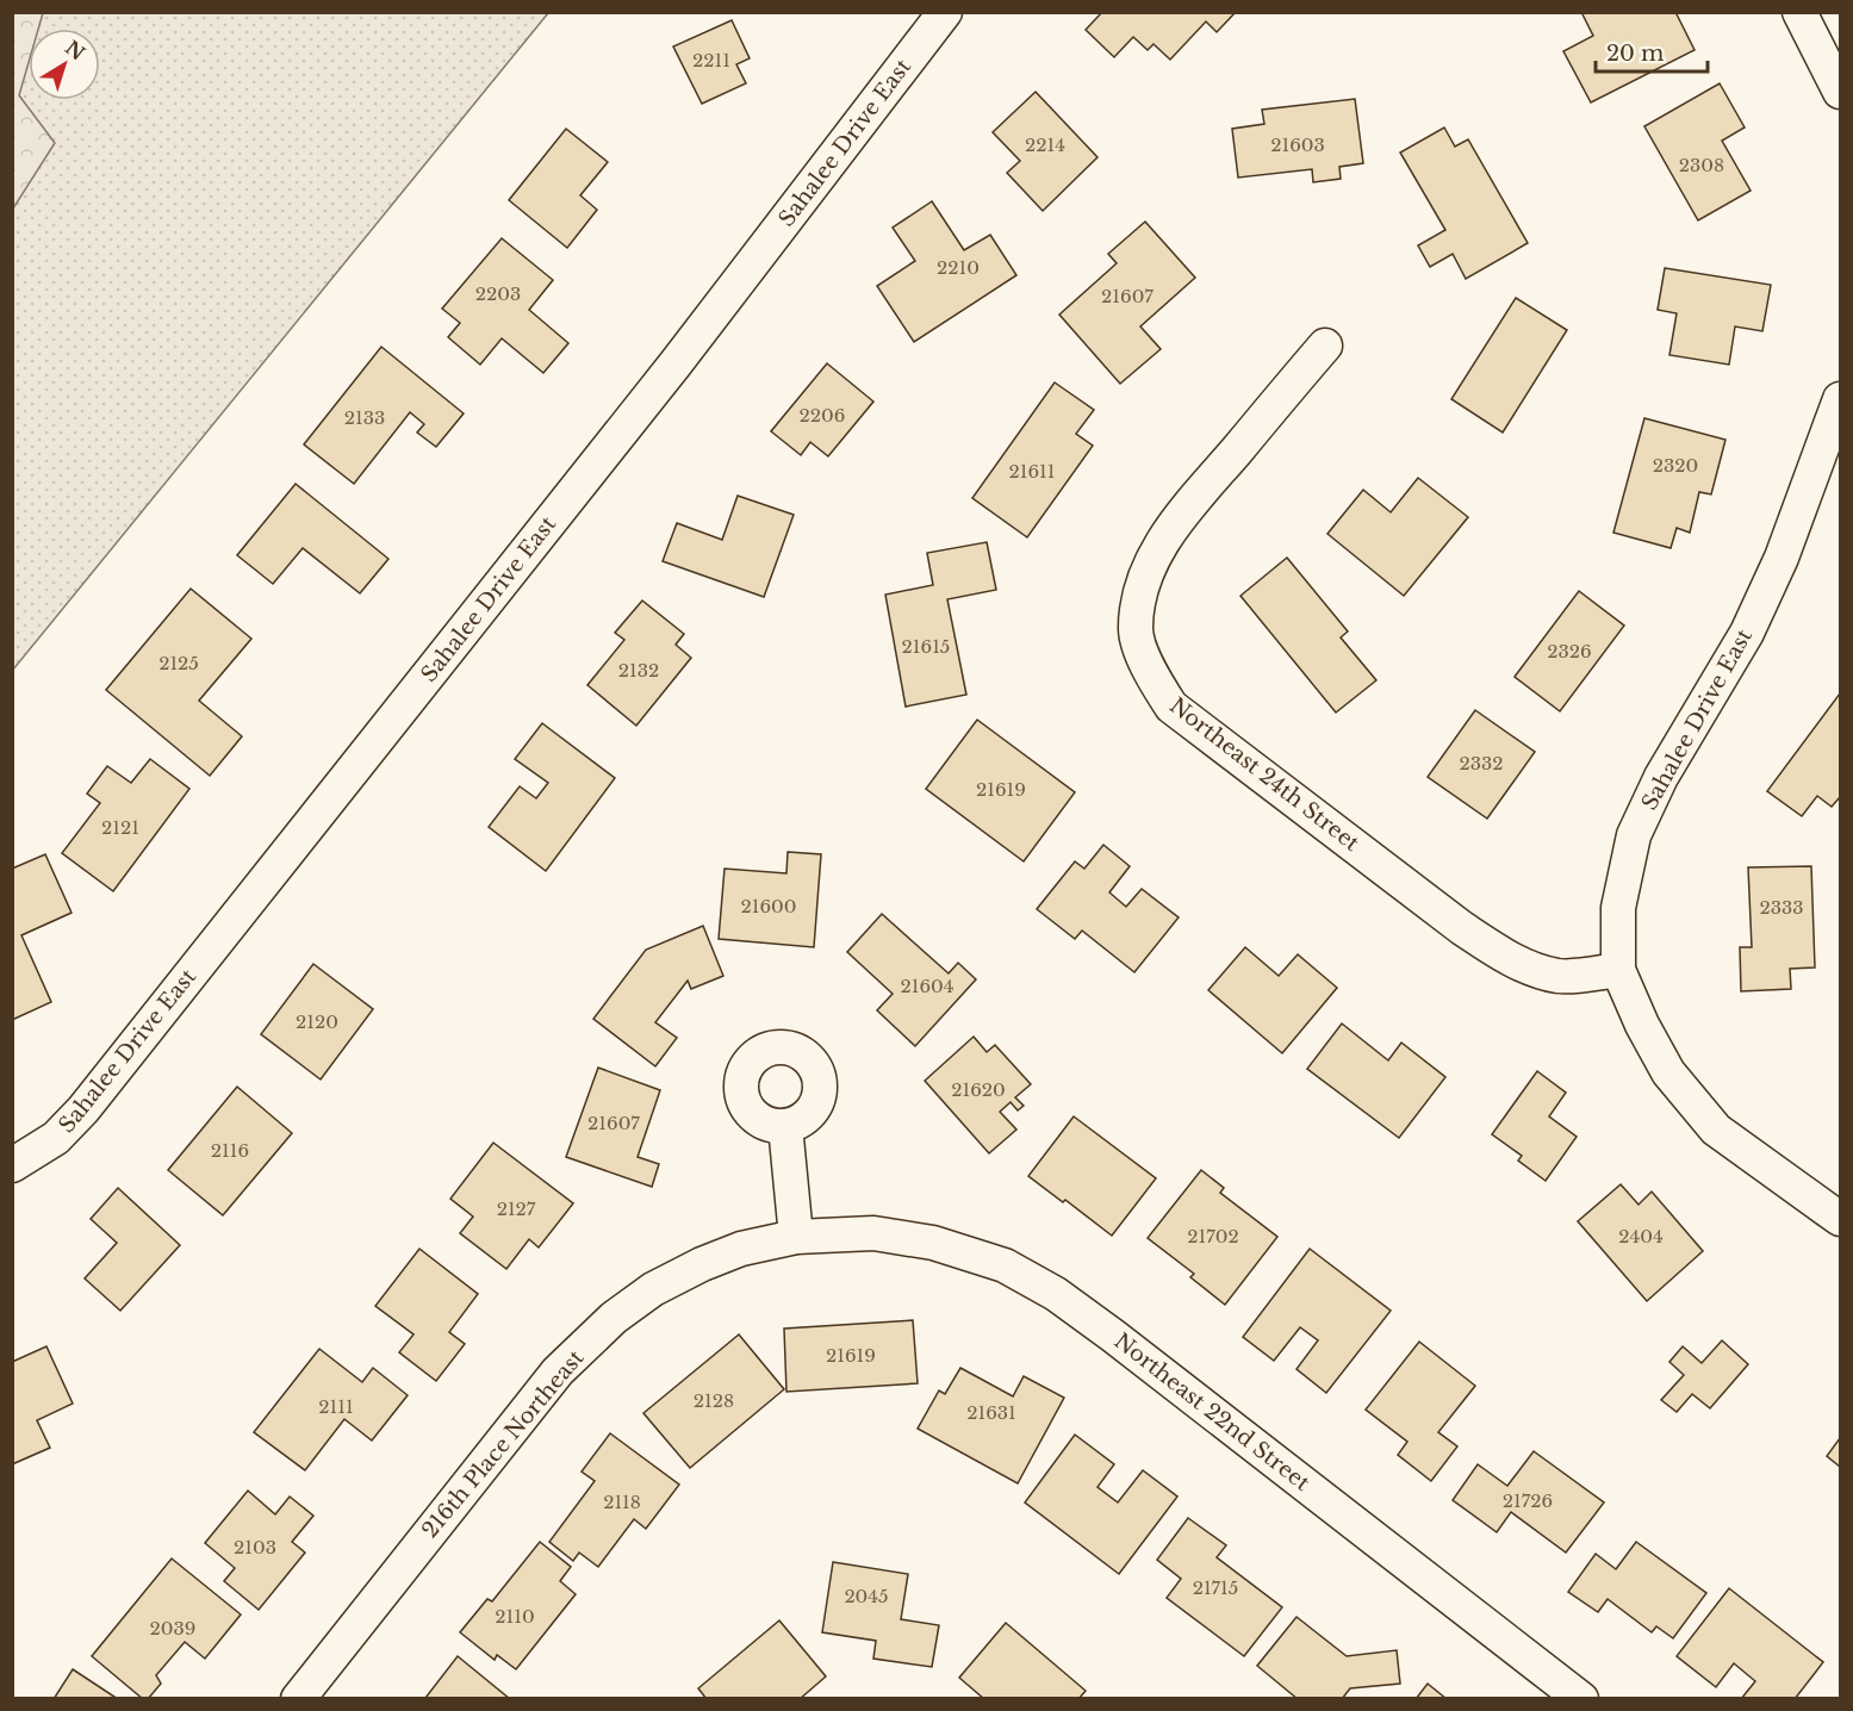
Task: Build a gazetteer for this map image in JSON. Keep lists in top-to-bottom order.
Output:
{
  "streets": {
    "street": [
      "Sahalee Drive East",
      "Northeast 24th Street",
      "Northeast 22nd Street",
      "216th Place Northeast"
    ]
  },
  "crossings": [
    ["Sahalee Drive East", "Northeast 24th Street"],
    ["Northeast 22nd Street", "216th Place Northeast"]
  ],
  "house_numbers": [
    "2211",
    "2214",
    "21603",
    "2308",
    "2210",
    "2203",
    "21607",
    "2206",
    "2133",
    "2320",
    "21611",
    "21615",
    "2326",
    "2125",
    "2132",
    "2332",
    "21619",
    "2121",
    "21600",
    "2333",
    "21604",
    "2120",
    "21620",
    "21607",
    "2116",
    "2127",
    "21702",
    "2404",
    "21619",
    "2128",
    "2111",
    "21631",
    "21726",
    "2118",
    "2103",
    "21715",
    "2045",
    "2110",
    "2039"
  ],
  "scale_bar": "20 m",
  "north": "top right"
}
